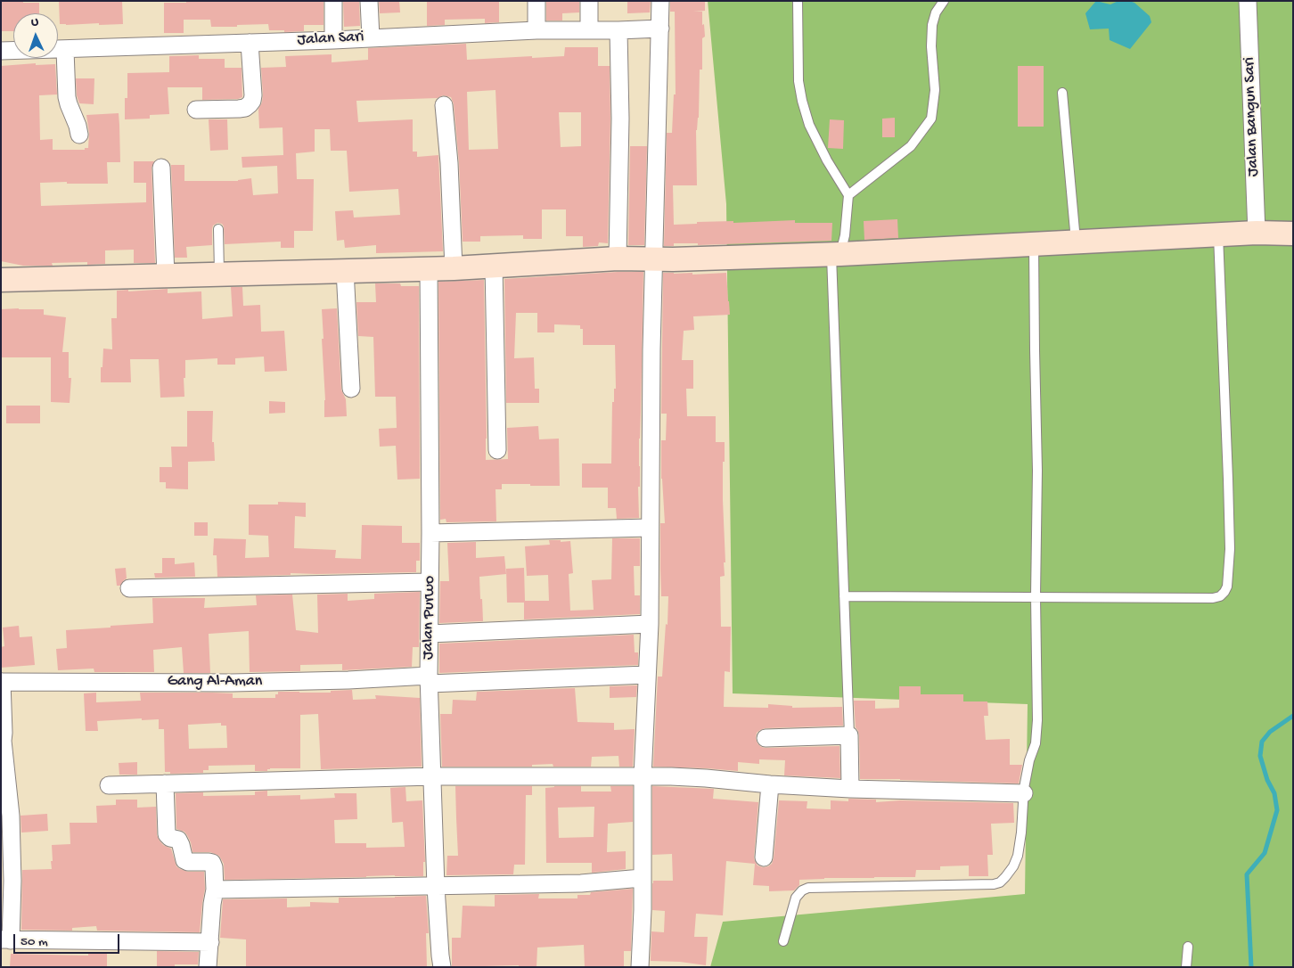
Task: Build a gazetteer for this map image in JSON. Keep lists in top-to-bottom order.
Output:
{
  "streets": {
    "street": [
      "Jalan Sari",
      "Jalan Bangun Sari",
      "Jalan Purwo",
      "Gang Al-Aman"
    ]
  },
  "crossings": [
    ["Jalan Purwo", "Gang Al-Aman"]
  ],
  "scale_bar": "50 m",
  "north": "top"
}
